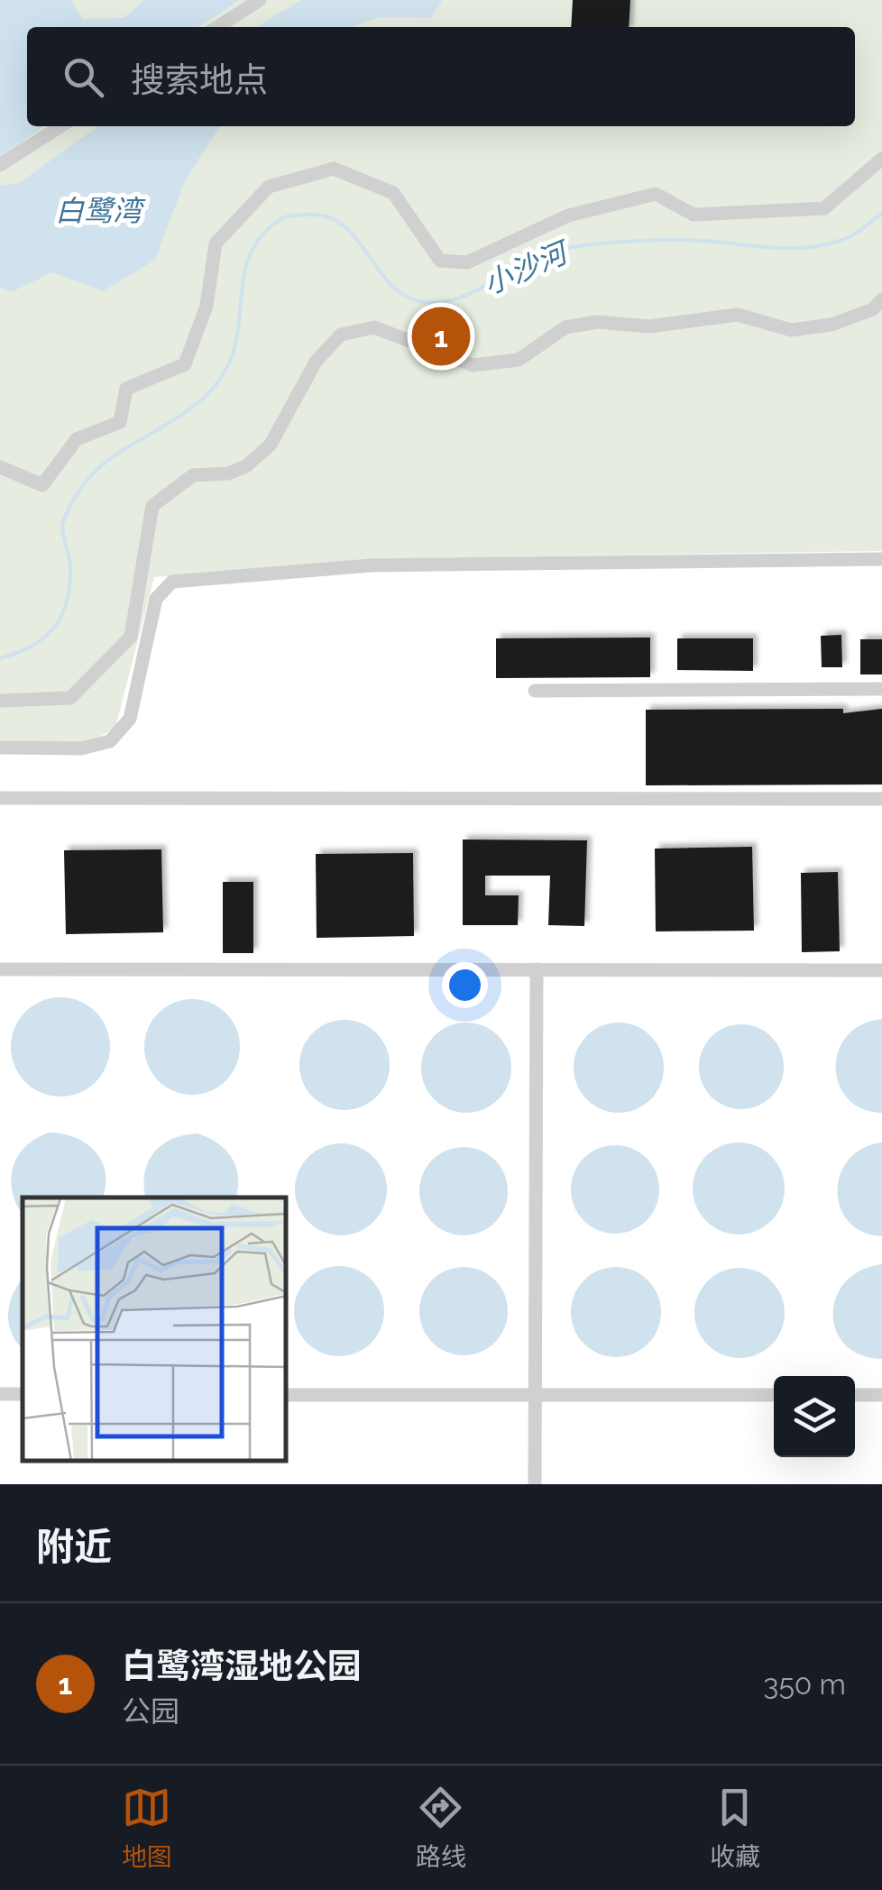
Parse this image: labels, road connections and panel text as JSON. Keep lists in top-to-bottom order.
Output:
{
  "water": ["白鹭湾", "小沙河"],
  "page": {
    "search": "搜索地点",
    "pins": "1",
    "heading": "附近",
    "list": [
      {
        "mark": "1",
        "name": "白鹭湾湿地公园",
        "note": "公园",
        "value": "350 m"
      }
    ],
    "nav": ["地图", "路线", "收藏"]
  }
}
